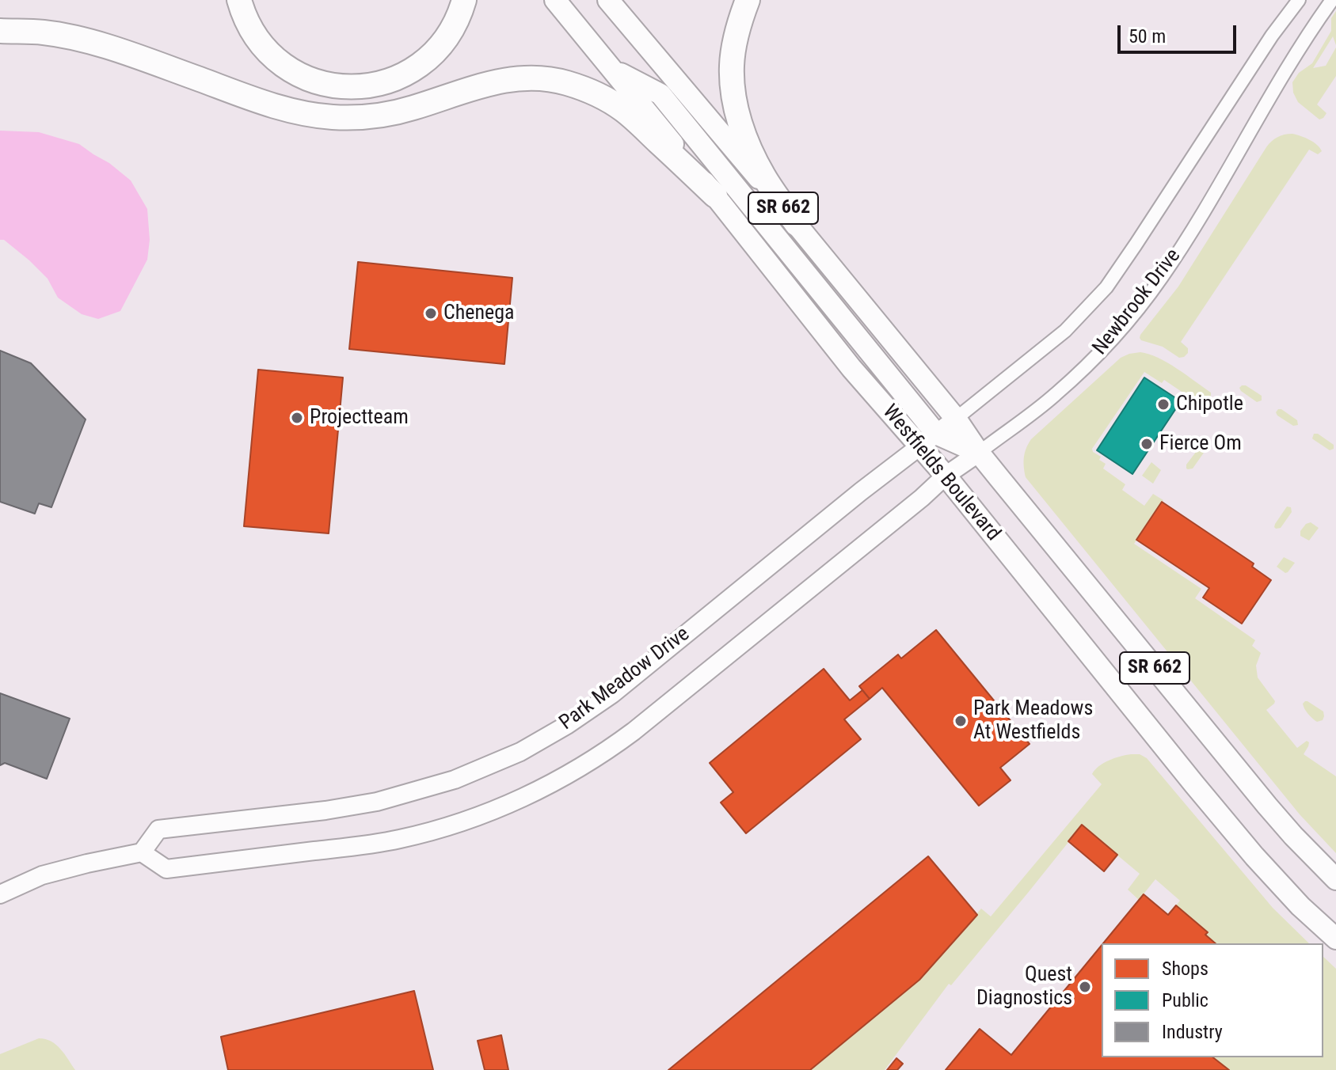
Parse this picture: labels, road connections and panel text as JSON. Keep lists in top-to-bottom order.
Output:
{
  "streets": {
    "main road": ["SR 662", "Westfields Boulevard"],
    "street": ["Newbrook Drive", "Park Meadow Drive"]
  },
  "crossings": [
    ["Newbrook Drive", "Westfields Boulevard"],
    ["Newbrook Drive", "Park Meadow Drive"],
    ["Westfields Boulevard", "Park Meadow Drive"]
  ],
  "places": [
    "Chenega",
    "Chipotle",
    "Projectteam",
    "Fierce Om",
    "Park Meadows At Westfields",
    "Quest Diagnostics"
  ],
  "legend": ["Shops", "Public", "Industry"],
  "scale_bar": "50 m"
}
